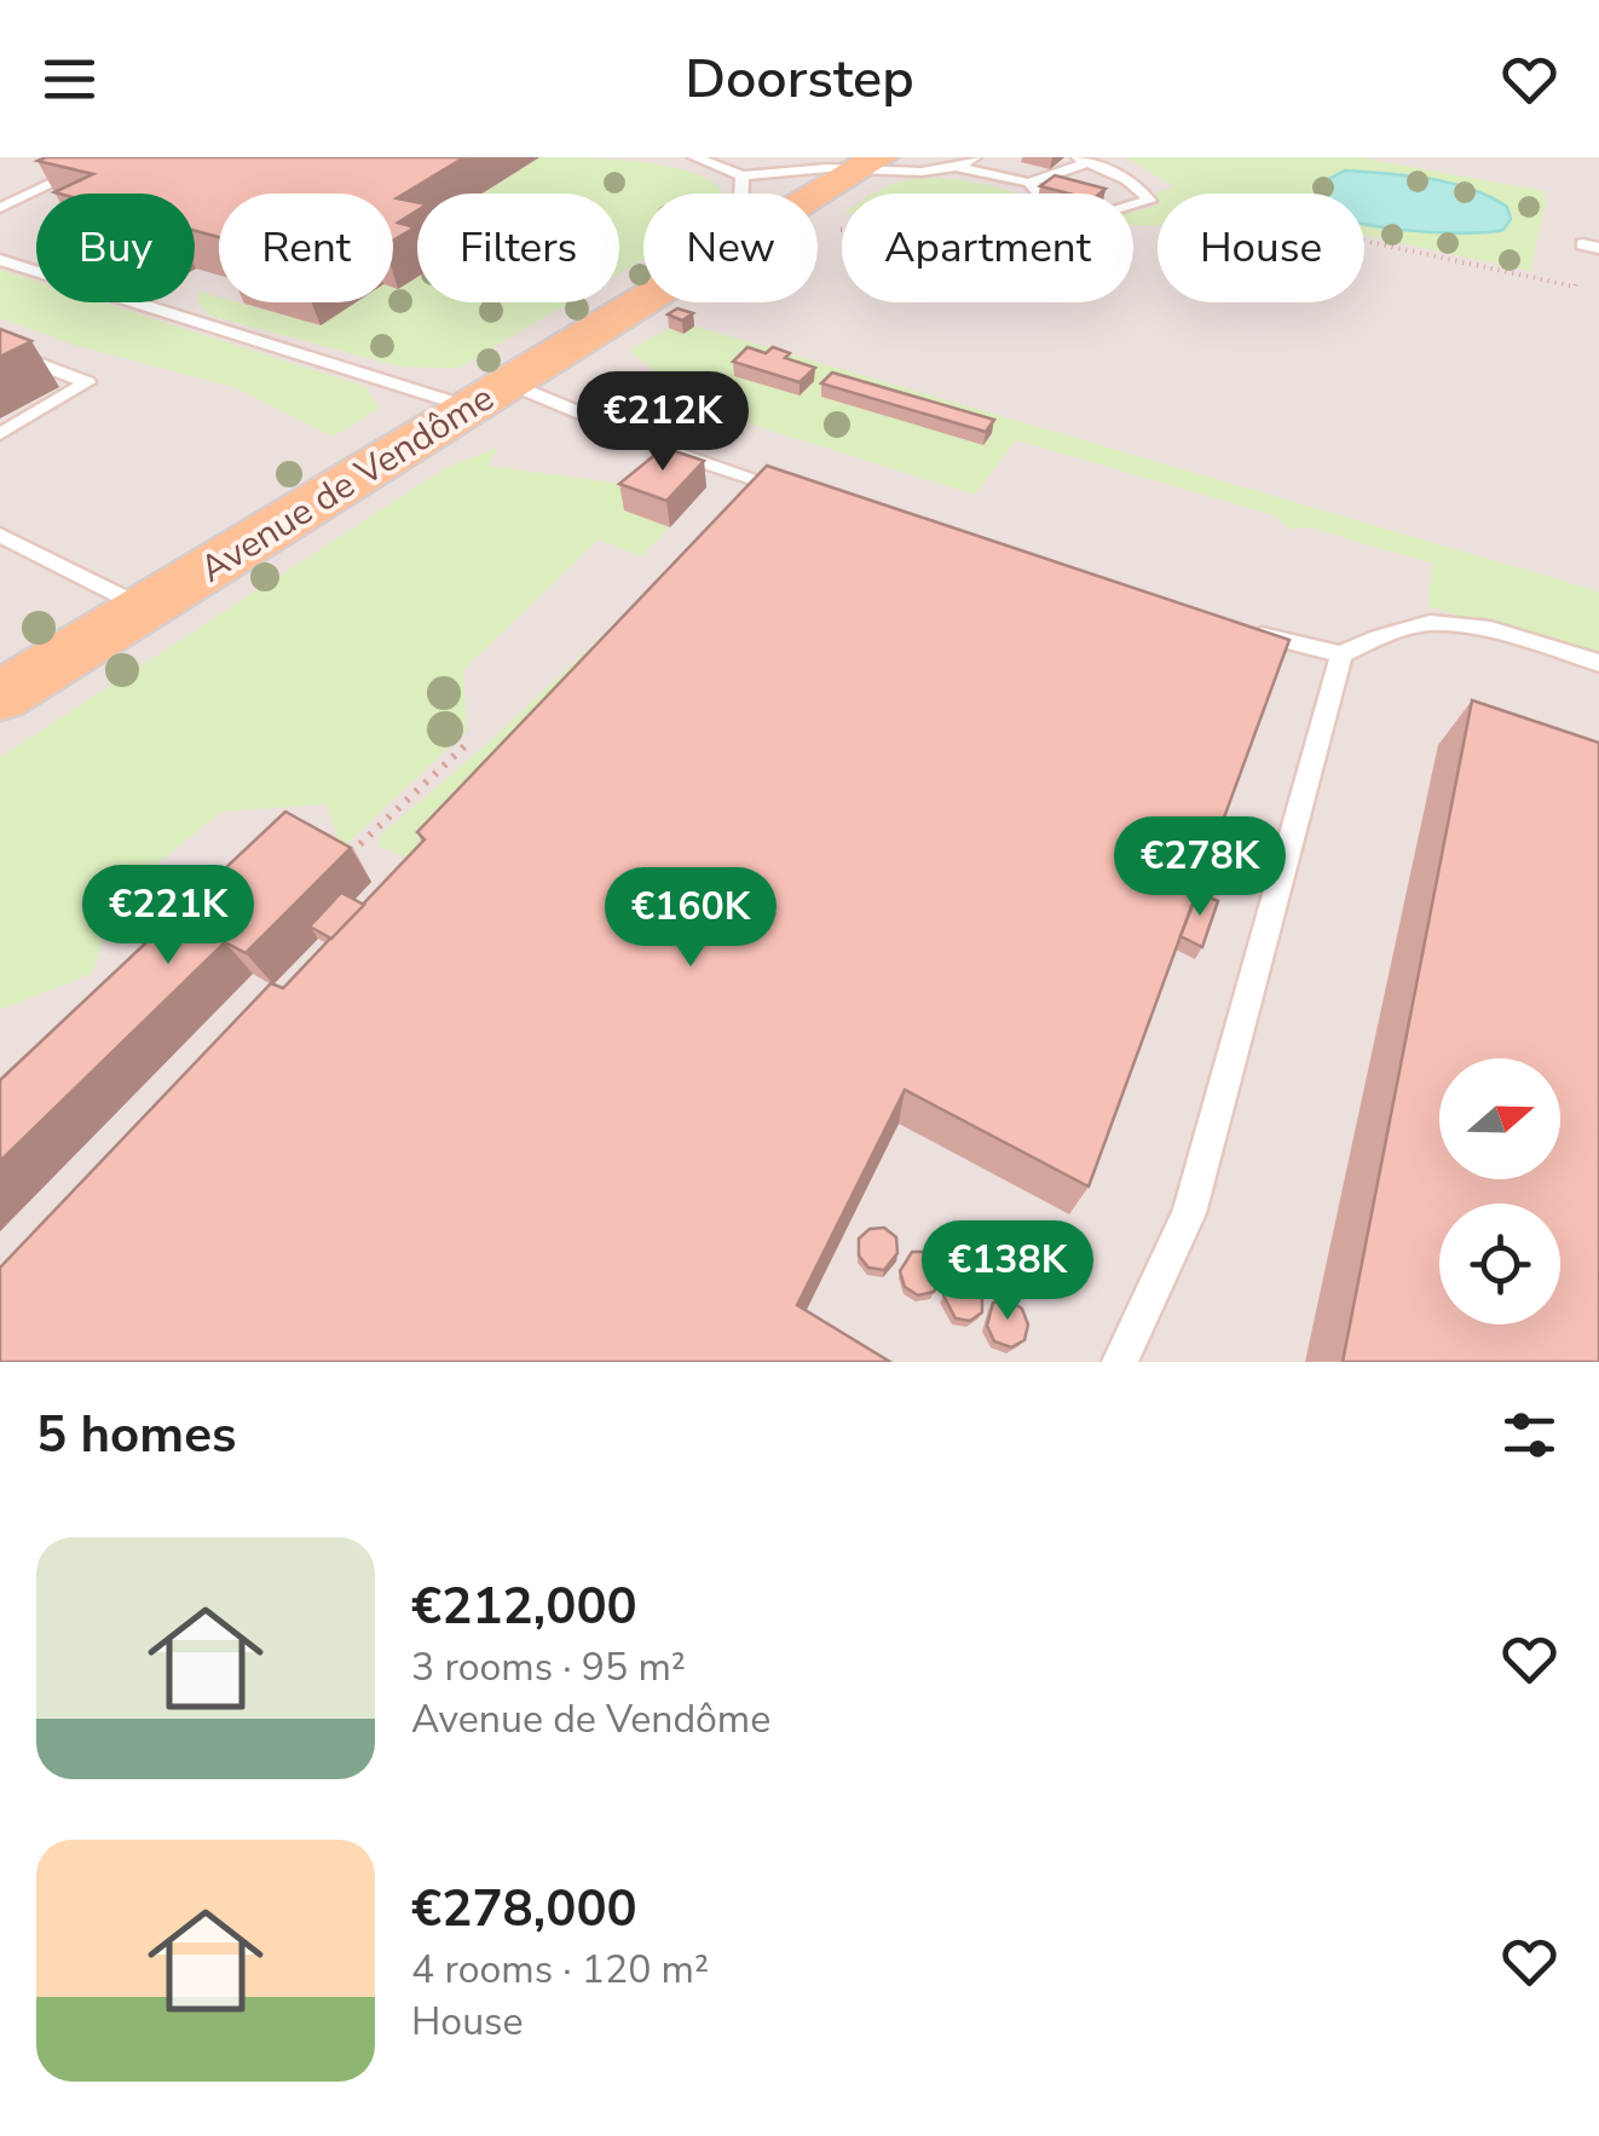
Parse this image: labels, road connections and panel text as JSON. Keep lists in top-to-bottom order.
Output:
{
  "streets": {
    "main road": ["Avenue de Vendôme"]
  },
  "north": "right",
  "page": {
    "header": "Doorstep",
    "chip": [
      "Buy",
      "Rent",
      "Filters",
      "New",
      "Apartment",
      "House"
    ],
    "price": [
      "€212K",
      "€278K",
      "€221K",
      "€160K",
      "€138K"
    ],
    "heading": "5 homes",
    "list": [
      {
        "name": "€212,000",
        "note": "3 rooms · 95 m² · Avenue de Vendôme"
      },
      {
        "name": "€278,000",
        "note": "4 rooms · 120 m² · House"
      }
    ]
  }
}
